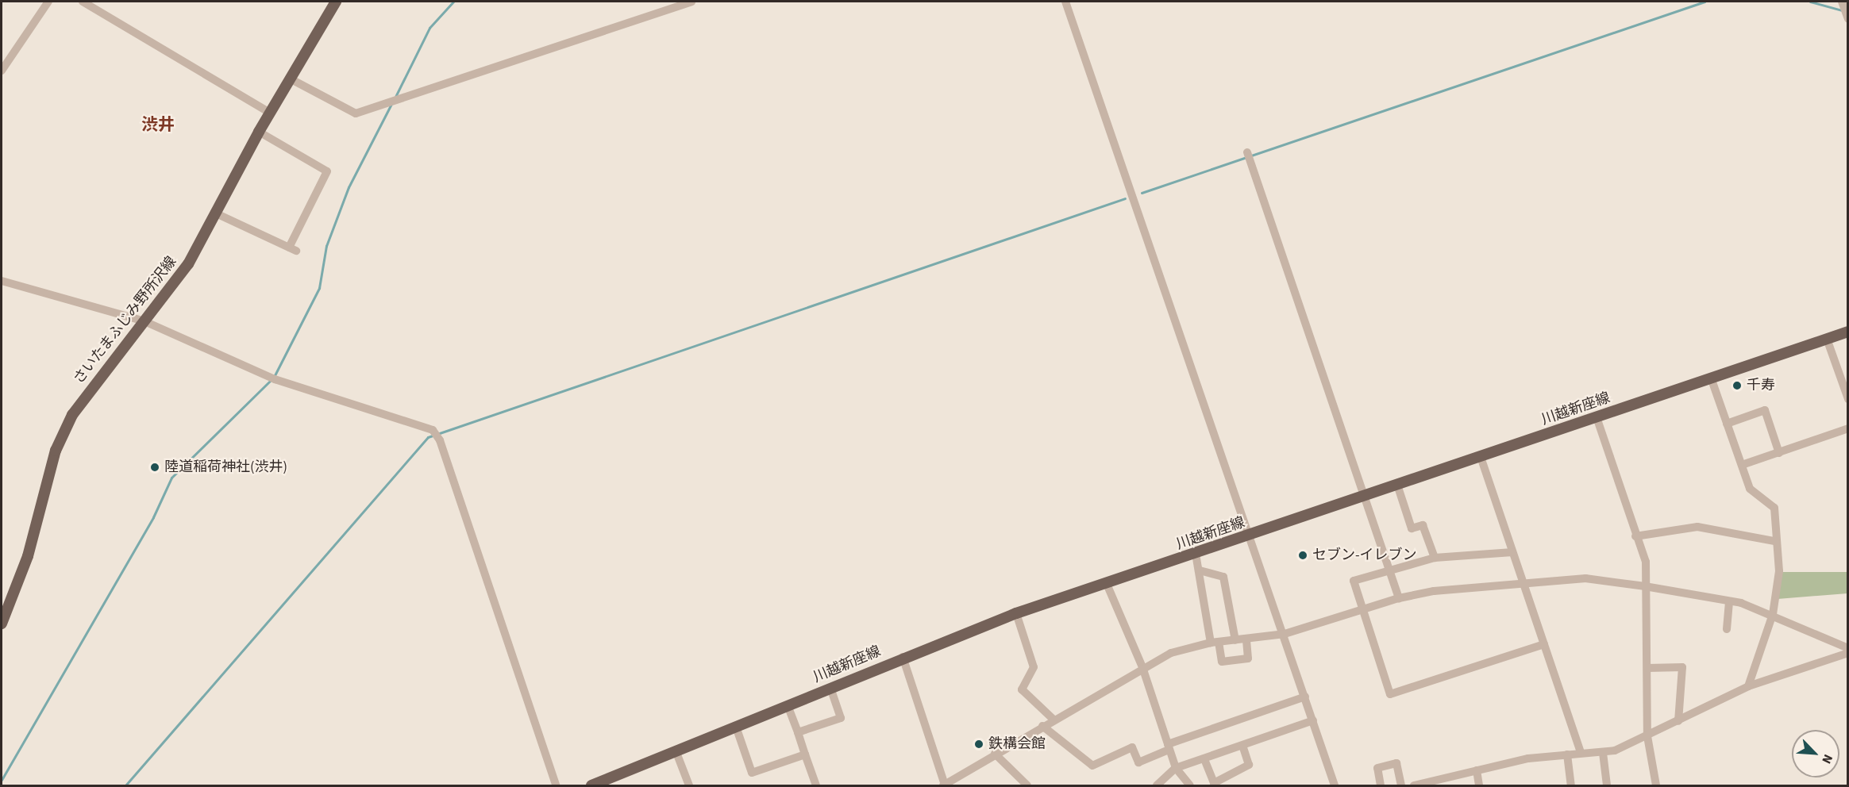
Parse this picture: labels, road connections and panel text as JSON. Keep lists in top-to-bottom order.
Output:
{
  "streets": {
    "main road": ["さいたまふじみ野所沢線", "川越新座線"]
  },
  "districts": ["渋井"],
  "places": [
    "千寿",
    "陸道稲荷神社(渋井)",
    "セブン-イレブン",
    "鉄構会館"
  ],
  "north": "bottom right"
}
